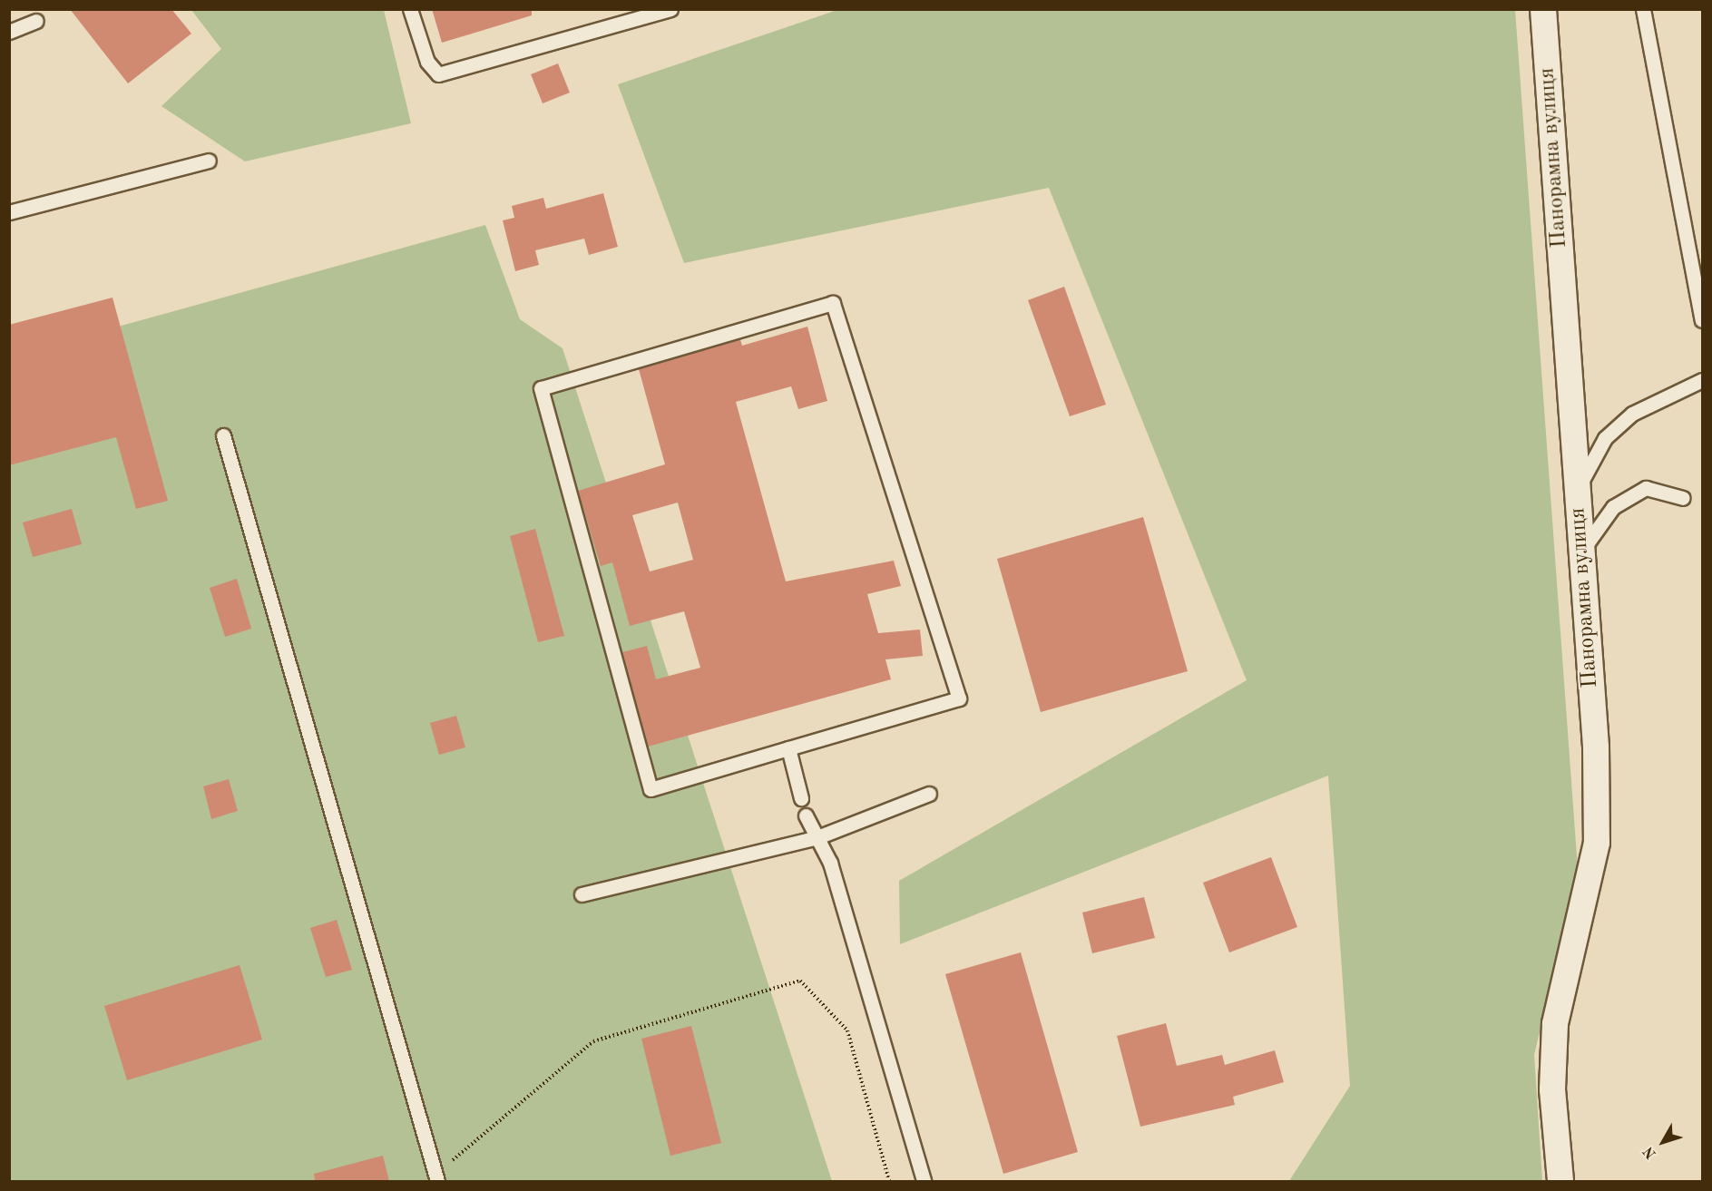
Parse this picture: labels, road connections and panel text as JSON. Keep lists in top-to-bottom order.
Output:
{
  "streets": {
    "street": ["Панорамна вулиця"]
  },
  "north": "bottom left"
}
